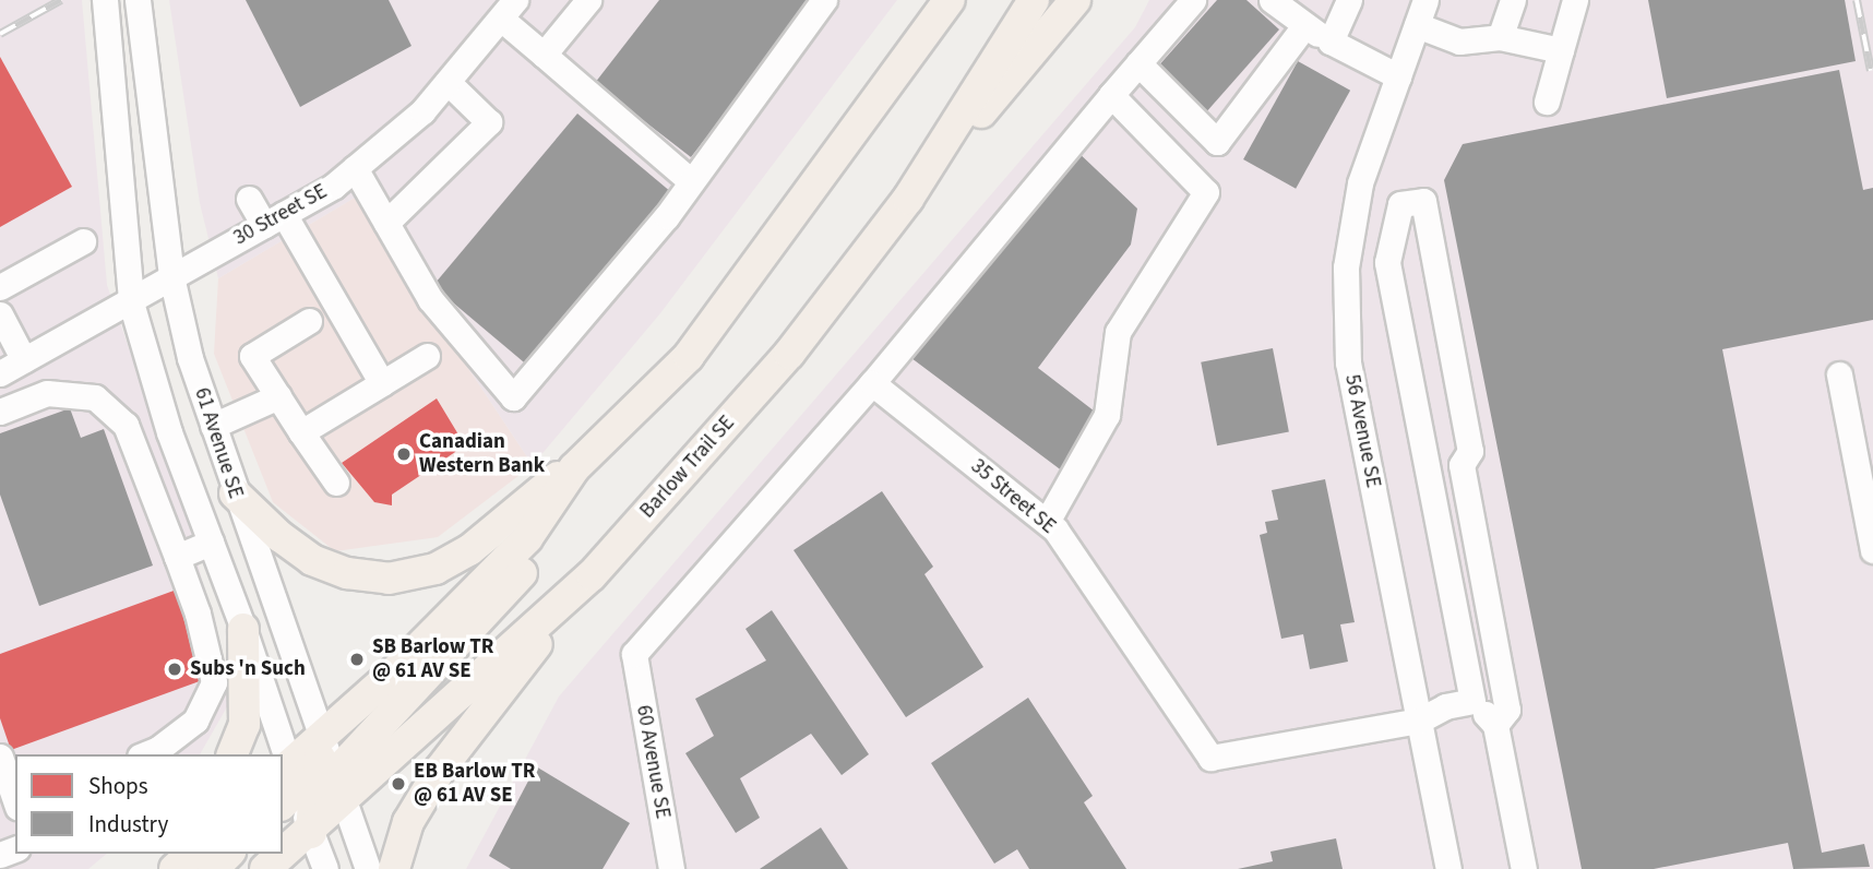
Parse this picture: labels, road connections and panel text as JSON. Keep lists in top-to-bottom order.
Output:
{
  "streets": {
    "main road": ["Barlow Trail SE"],
    "street": [
      "30 Street SE",
      "56 Avenue SE",
      "61 Avenue SE",
      "35 Street SE",
      "60 Avenue SE"
    ]
  },
  "crossings": [
    ["30 Street SE", "61 Avenue SE"],
    ["56 Avenue SE", "35 Street SE"],
    ["61 Avenue SE", "Barlow Trail SE"],
    ["35 Street SE", "60 Avenue SE"]
  ],
  "places": [
    "Canadian Western Bank",
    "SB Barlow TR @ 61 AV SE",
    "Subs 'n Such",
    "EB Barlow TR @ 61 AV SE"
  ],
  "legend": ["Shops", "Industry"]
}
